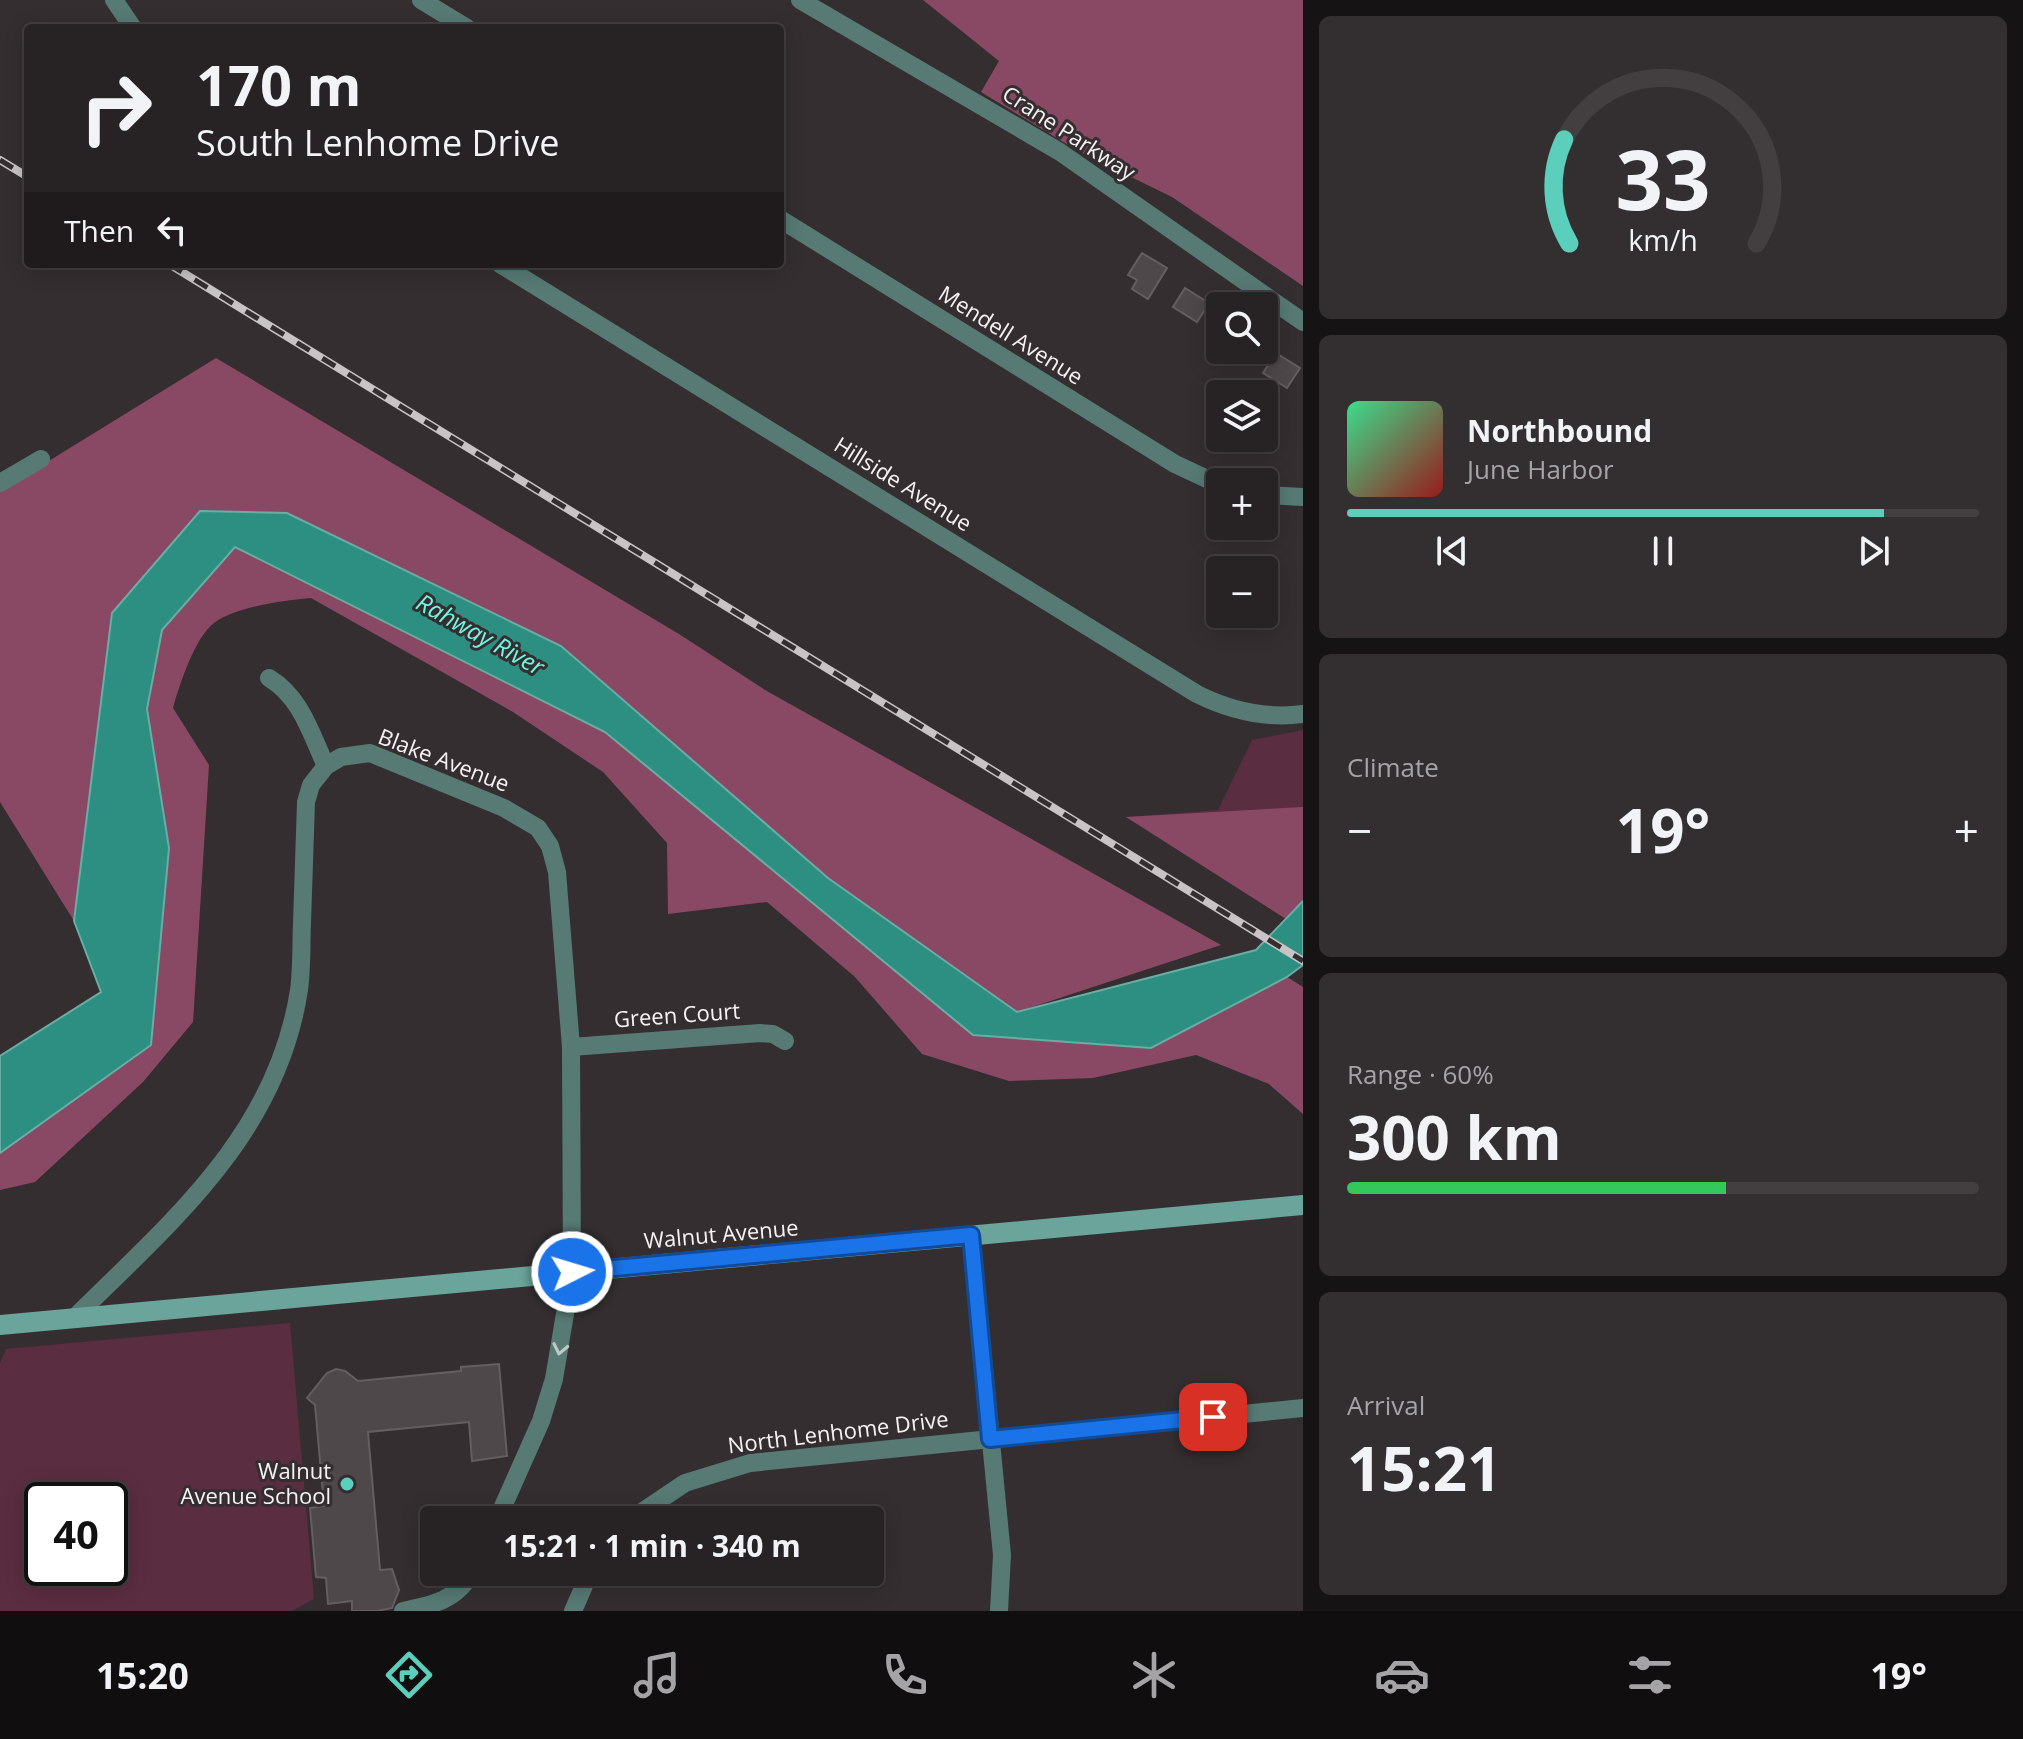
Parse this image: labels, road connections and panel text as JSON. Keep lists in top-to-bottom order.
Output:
{
  "streets": {
    "street": [
      "Crane Parkway",
      "Mendell Avenue",
      "Hillside Avenue",
      "Blake Avenue",
      "Green Court",
      "Walnut Avenue",
      "North Lenhome Drive"
    ]
  },
  "crossings": [
    ["Blake Avenue", "Green Court"],
    ["Blake Avenue", "Walnut Avenue"]
  ],
  "water": ["Rahway River"],
  "places": ["Walnut Avenue School"],
  "page": {
    "turn": ["170 m", "South Lenhome Drive"],
    "then": "Then",
    "map_buttons": ["+", "−"],
    "song": ["Northbound", "June Harbor"],
    "tile": [
      "Climate",
      ["Range · 60%", "300 km"],
      ["Arrival", "15:21"]
    ],
    "heat": ["−", "19°", "+"],
    "limit": "40",
    "trip": "15:21 · 1 min · 340 m",
    "tabs": ["15:20", "19°"],
    "gauge": ["33", "km/h"]
  }
}
